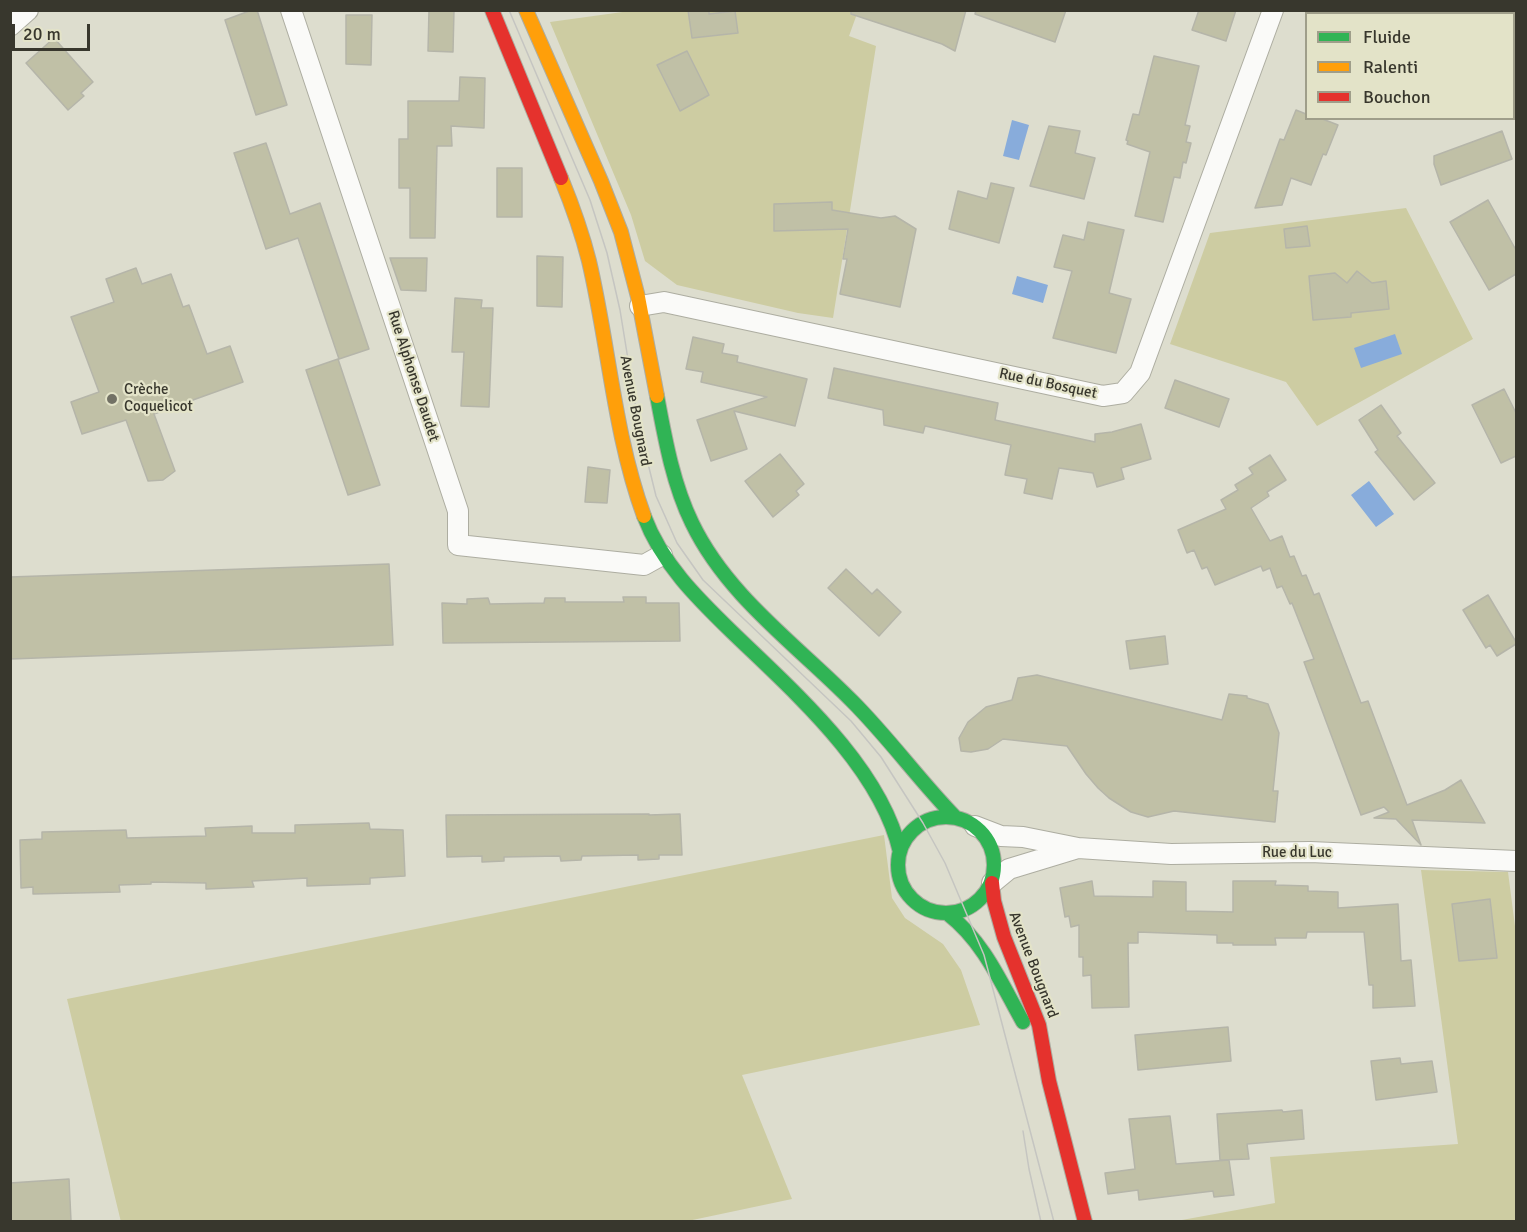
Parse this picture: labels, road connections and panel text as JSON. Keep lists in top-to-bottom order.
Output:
{
  "streets": {
    "main road": ["Avenue Bougnard"],
    "street": ["Rue Alphonse Daudet", "Rue du Bosquet", "Rue du Luc"]
  },
  "crossings": [
    ["Rue Alphonse Daudet", "Avenue Bougnard"],
    ["Rue du Bosquet", "Avenue Bougnard"],
    ["Avenue Bougnard", "Rue du Luc"]
  ],
  "places": ["Crèche Coquelicot"],
  "legend": ["Fluide", "Ralenti", "Bouchon"],
  "scale_bar": "20 m"
}
